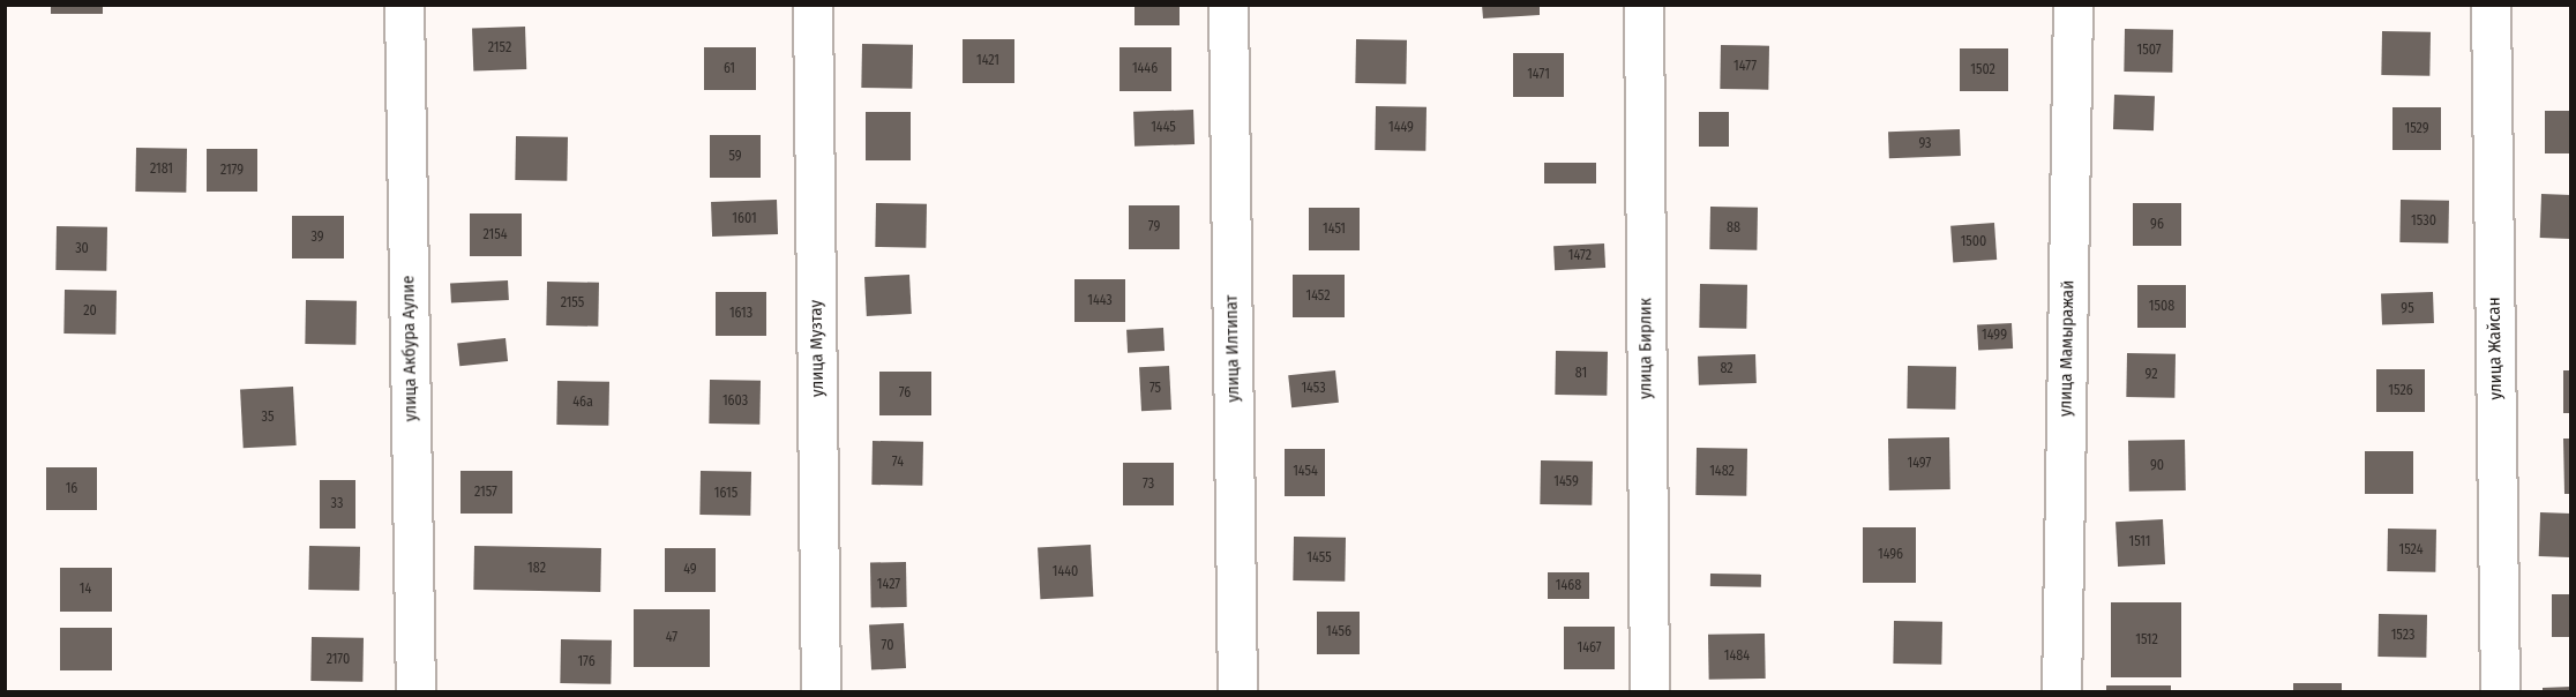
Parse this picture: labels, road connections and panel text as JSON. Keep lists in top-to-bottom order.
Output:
{
  "streets": {
    "street": [
      "улица Акбура Аулие",
      "улица Музтау",
      "улица Илтипат",
      "улица Бирлик",
      "улица Мамыражай",
      "улица Жайсан"
    ]
  },
  "house_numbers": [
    "2152",
    "1507",
    "1421",
    "1477",
    "61",
    "1446",
    "1502",
    "1471",
    "1445",
    "1449",
    "1529",
    "93",
    "59",
    "2181",
    "2179",
    "1601",
    "1530",
    "96",
    "79",
    "88",
    "1451",
    "2154",
    "39",
    "1500",
    "30",
    "1472",
    "1452",
    "1443",
    "2155",
    "1508",
    "95",
    "20",
    "1613",
    "1499",
    "82",
    "81",
    "92",
    "75",
    "1453",
    "1526",
    "76",
    "1603",
    "46а",
    "35",
    "74",
    "1497",
    "90",
    "1454",
    "1482",
    "1459",
    "73",
    "16",
    "2157",
    "1615",
    "33",
    "1511",
    "1524",
    "1496",
    "1455",
    "182",
    "49",
    "1440",
    "1427",
    "1468",
    "14",
    "1456",
    "1523",
    "47",
    "1512",
    "70",
    "1467",
    "1484",
    "2170",
    "176"
  ]
}
